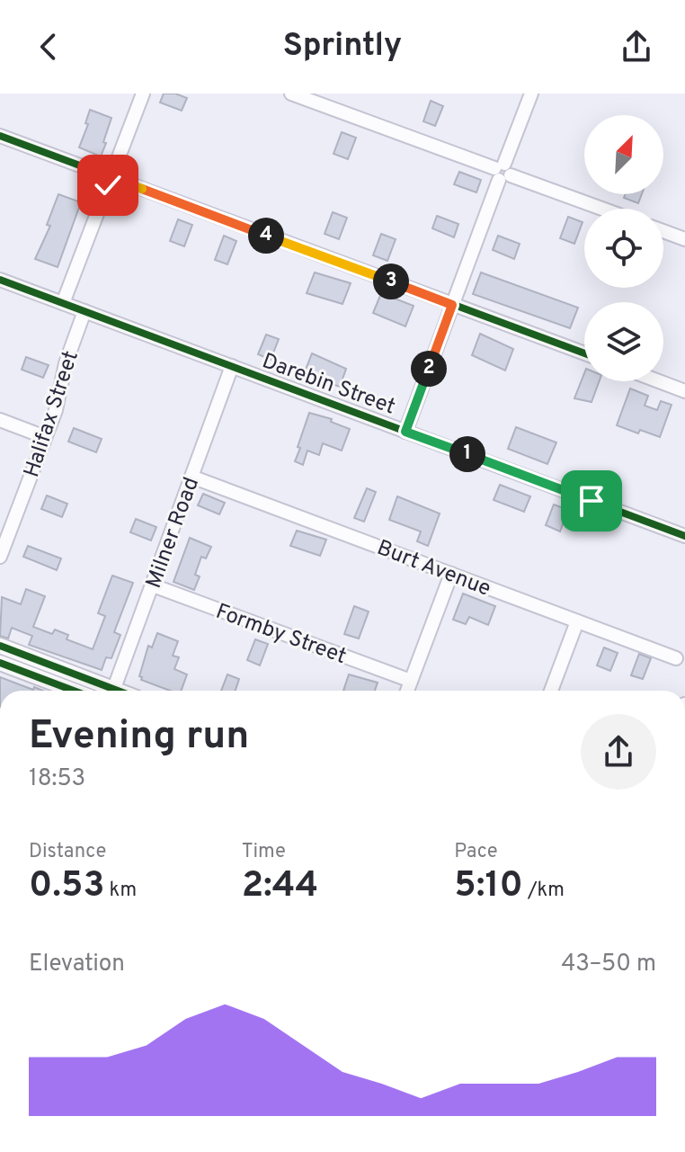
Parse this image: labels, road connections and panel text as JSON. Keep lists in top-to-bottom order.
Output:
{
  "streets": {
    "street": [
      "Darebin Street",
      "Halifax Street",
      "Milner Road",
      "Burt Avenue",
      "Formby Street"
    ]
  },
  "crossings": [
    ["Darebin Street", "Halifax Street"],
    ["Darebin Street", "Milner Road"],
    ["Milner Road", "Burt Avenue"],
    ["Milner Road", "Formby Street"]
  ],
  "north": "top right",
  "page": {
    "header": "Sprintly",
    "pins": [
      "4",
      "3",
      "2",
      "1"
    ],
    "heading": ["Evening run", "18:53"],
    "stats": [
      ["Distance", "0.53 km"],
      ["Time", "2:44"],
      ["Pace", "5:10 /km"]
    ],
    "chart": ["Elevation", "43–50 m"]
  }
}
